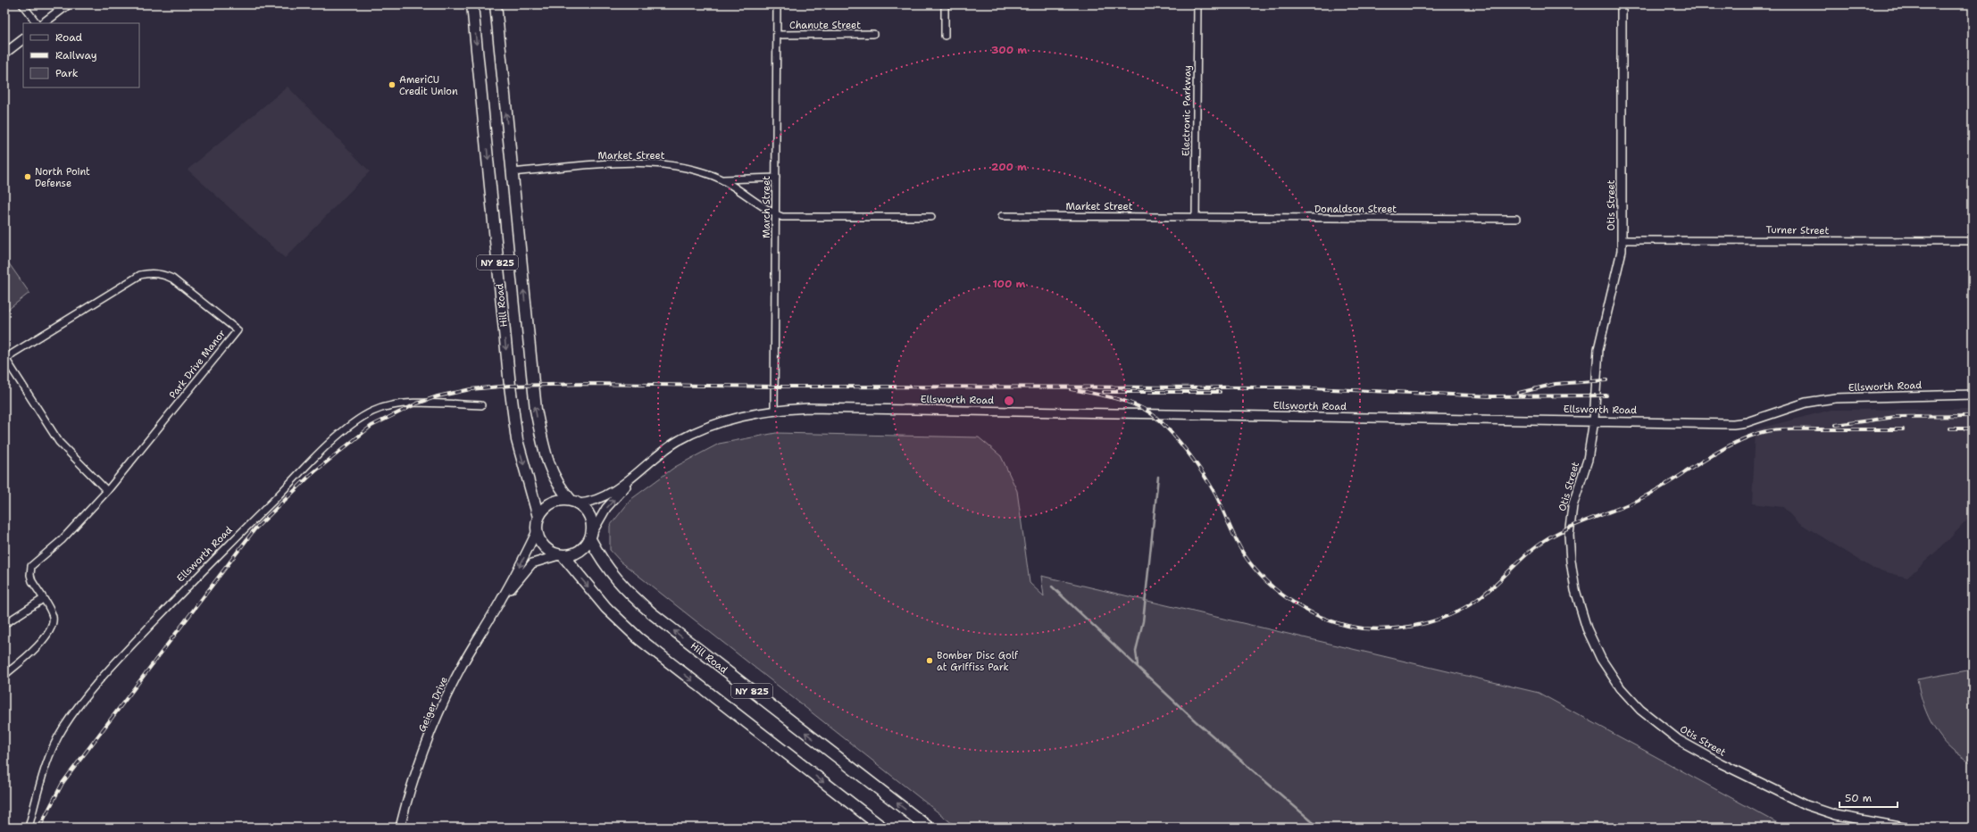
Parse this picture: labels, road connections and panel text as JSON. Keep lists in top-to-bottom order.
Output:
{
  "streets": {
    "main road": ["NY 825", "Hill Road"],
    "street": [
      "Chanute Street",
      "Electronic Parkway",
      "Market Street",
      "Otis Street",
      "March Street",
      "Donaldson Street",
      "Turner Street",
      "Park Drive Manor",
      "Ellsworth Road",
      "Geiger Drive"
    ]
  },
  "crossings": [
    ["Chanute Street", "March Street"],
    ["Electronic Parkway", "Market Street"],
    ["Electronic Parkway", "Donaldson Street"],
    ["Market Street", "March Street"],
    ["Market Street", "Donaldson Street"],
    ["Market Street", "NY 825"],
    ["Otis Street", "Turner Street"],
    ["Otis Street", "Ellsworth Road"],
    ["March Street", "Ellsworth Road"],
    ["NY 825", "Hill Road"],
    ["NY 825", "Ellsworth Road"],
    ["NY 825", "Geiger Drive"],
    ["Hill Road", "Ellsworth Road"],
    ["Hill Road", "Geiger Drive"],
    ["Ellsworth Road", "Geiger Drive"]
  ],
  "places": ["AmeriCU Credit Union", "North Point Defense", "Bomber Disc Golf at Griffiss Park"],
  "legend": ["Road", "Railway", "Park"],
  "scale_bar": "50 m",
  "rings": ["300 m", "200 m", "100 m"]
}
